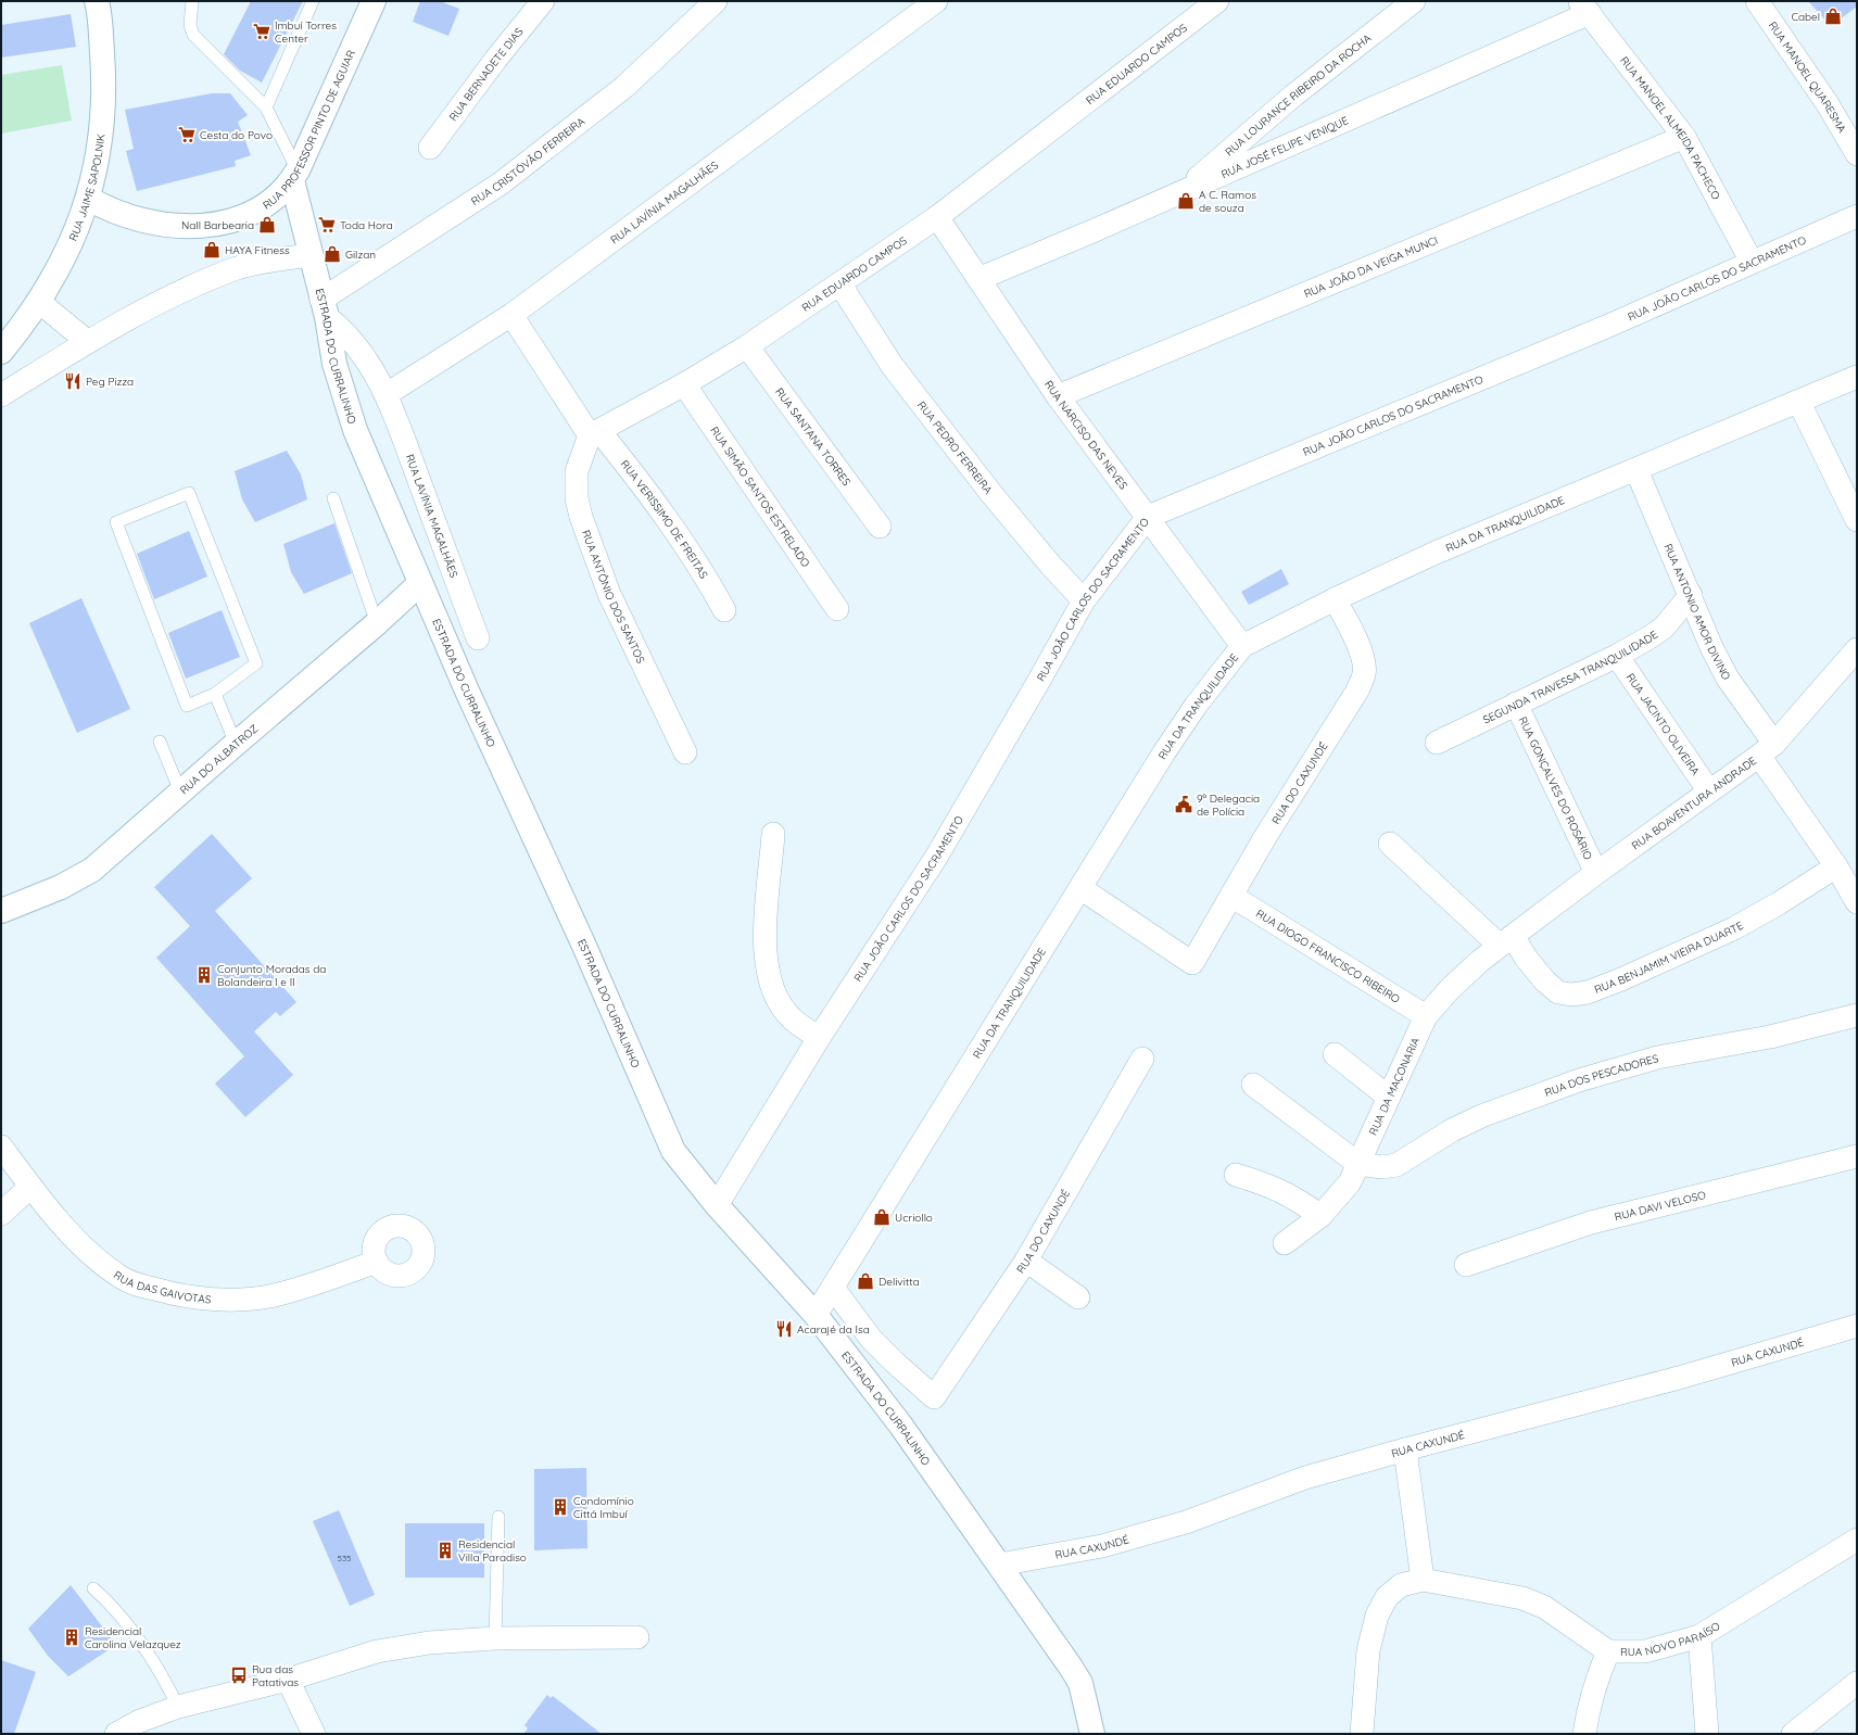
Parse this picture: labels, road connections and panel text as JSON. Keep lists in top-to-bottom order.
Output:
{
  "streets": {
    "street": [
      "RUA EDUARDO CAMPOS",
      "RUA BERNADETE DIAS",
      "RUA MANOEL QUARESMA",
      "RUA LOURANÇE RIBEIRO DA ROCHA",
      "RUA PROFESSOR PINTO DE AGUIAR",
      "RUA MANOEL ALMEIDA PACHECO",
      "RUA JOSÉ FELIPE VENIQUE",
      "RUA CRISTÓVÃO FERREIRA",
      "RUA JAIME SAPOLNIK",
      "RUA LAVÍNIA MAGALHÃES",
      "RUA JOÃO DA VEIGA MUNCI",
      "RUA JOÃO CARLOS DO SACRAMENTO",
      "ESTRADA DO CURRALINHO",
      "RUA NARCISO DAS NEVES",
      "RUA SANTANA TORRES",
      "RUA PEDRO FERREIRA",
      "RUA SIMÃO SANTOS ESTRELADO",
      "RUA VERISSIMO DE FREITAS",
      "RUA DA TRANQUILIDADE",
      "RUA ANTÔNIO DOS SANTOS",
      "RUA ANTONIO AMOR DIVINO",
      "SEGUNDA TRAVESSA TRANQUILIDADE",
      "RUA JACINTO OLIVEIRA",
      "RUA DO ALBATROZ",
      "RUA DO CAXUNDÉ",
      "RUA GONÇALVES DO ROSÁRIO",
      "RUA BOAVENTURA ANDRADE",
      "RUA DIOGO FRANCISCO RIBEIRO",
      "RUA BENJAMIM VIEIRA DUARTE",
      "RUA DOS PESCADORES",
      "RUA DA MAÇONARIA",
      "RUA DAVI VELOSO",
      "RUA DAS GAIVOTAS",
      "RUA CAXUNDÉ",
      "RUA NOVO PARAÍSO"
    ]
  },
  "crossings": [
    ["RUA EDUARDO CAMPOS", "RUA NARCISO DAS NEVES"],
    ["RUA EDUARDO CAMPOS", "RUA SANTANA TORRES"],
    ["RUA EDUARDO CAMPOS", "RUA PEDRO FERREIRA"],
    ["RUA EDUARDO CAMPOS", "RUA SIMÃO SANTOS ESTRELADO"],
    ["RUA EDUARDO CAMPOS", "RUA VERISSIMO DE FREITAS"],
    ["RUA EDUARDO CAMPOS", "RUA ANTÔNIO DOS SANTOS"],
    ["RUA LOURANÇE RIBEIRO DA ROCHA", "RUA JOSÉ FELIPE VENIQUE"],
    ["RUA PROFESSOR PINTO DE AGUIAR", "RUA JAIME SAPOLNIK"],
    ["RUA PROFESSOR PINTO DE AGUIAR", "ESTRADA DO CURRALINHO"],
    ["RUA MANOEL ALMEIDA PACHECO", "RUA JOSÉ FELIPE VENIQUE"],
    ["RUA MANOEL ALMEIDA PACHECO", "RUA JOÃO DA VEIGA MUNCI"],
    ["RUA MANOEL ALMEIDA PACHECO", "RUA JOÃO CARLOS DO SACRAMENTO"],
    ["RUA JOSÉ FELIPE VENIQUE", "RUA NARCISO DAS NEVES"],
    ["RUA CRISTÓVÃO FERREIRA", "RUA LAVÍNIA MAGALHÃES"],
    ["RUA CRISTÓVÃO FERREIRA", "ESTRADA DO CURRALINHO"],
    ["RUA LAVÍNIA MAGALHÃES", "ESTRADA DO CURRALINHO"],
    ["RUA JOÃO DA VEIGA MUNCI", "RUA NARCISO DAS NEVES"],
    ["RUA JOÃO CARLOS DO SACRAMENTO", "ESTRADA DO CURRALINHO"],
    ["RUA JOÃO CARLOS DO SACRAMENTO", "RUA NARCISO DAS NEVES"],
    ["RUA JOÃO CARLOS DO SACRAMENTO", "RUA PEDRO FERREIRA"],
    ["ESTRADA DO CURRALINHO", "RUA DA TRANQUILIDADE"],
    ["ESTRADA DO CURRALINHO", "RUA DO ALBATROZ"],
    ["ESTRADA DO CURRALINHO", "RUA CAXUNDÉ"],
    ["RUA NARCISO DAS NEVES", "RUA DA TRANQUILIDADE"],
    ["RUA VERISSIMO DE FREITAS", "RUA ANTÔNIO DOS SANTOS"],
    ["RUA DA TRANQUILIDADE", "RUA ANTONIO AMOR DIVINO"],
    ["RUA DA TRANQUILIDADE", "RUA DO CAXUNDÉ"],
    ["RUA ANTONIO AMOR DIVINO", "SEGUNDA TRAVESSA TRANQUILIDADE"],
    ["RUA ANTONIO AMOR DIVINO", "RUA BOAVENTURA ANDRADE"],
    ["RUA ANTONIO AMOR DIVINO", "RUA BENJAMIM VIEIRA DUARTE"],
    ["SEGUNDA TRAVESSA TRANQUILIDADE", "RUA JACINTO OLIVEIRA"],
    ["SEGUNDA TRAVESSA TRANQUILIDADE", "RUA GONÇALVES DO ROSÁRIO"],
    ["RUA JACINTO OLIVEIRA", "RUA BOAVENTURA ANDRADE"],
    ["RUA DO CAXUNDÉ", "RUA DIOGO FRANCISCO RIBEIRO"],
    ["RUA GONÇALVES DO ROSÁRIO", "RUA BOAVENTURA ANDRADE"],
    ["RUA BOAVENTURA ANDRADE", "RUA BENJAMIM VIEIRA DUARTE"],
    ["RUA BOAVENTURA ANDRADE", "RUA DA MAÇONARIA"],
    ["RUA DIOGO FRANCISCO RIBEIRO", "RUA DA MAÇONARIA"],
    ["RUA BENJAMIM VIEIRA DUARTE", "RUA DA MAÇONARIA"],
    ["RUA DOS PESCADORES", "RUA DA MAÇONARIA"]
  ],
  "places": {
    "shop": [
      "Cabel",
      "A C. Ramos de souza",
      "Nall Barbearia",
      "HAYA Fitness",
      "Gilzan",
      "Ucriollo",
      "Delivitta"
    ],
    "supermarket": ["Imbuí Torres Center", "Cesta do Povo", "Toda Hora"],
    "restaurant": ["Peg Pizza", "Acarajé da Isa"],
    "public building": ["9ª Delegacia de Polícia"],
    "building": [
      "Conjunto Moradas da Bolandeira I e II",
      "Condomínio Cittá Imbuí",
      "Residencial Villa Paradiso",
      "Residencial Carolina Velazquez"
    ],
    "bus stop": ["Rua das Patativas"]
  },
  "house_numbers": ["535"]
}
